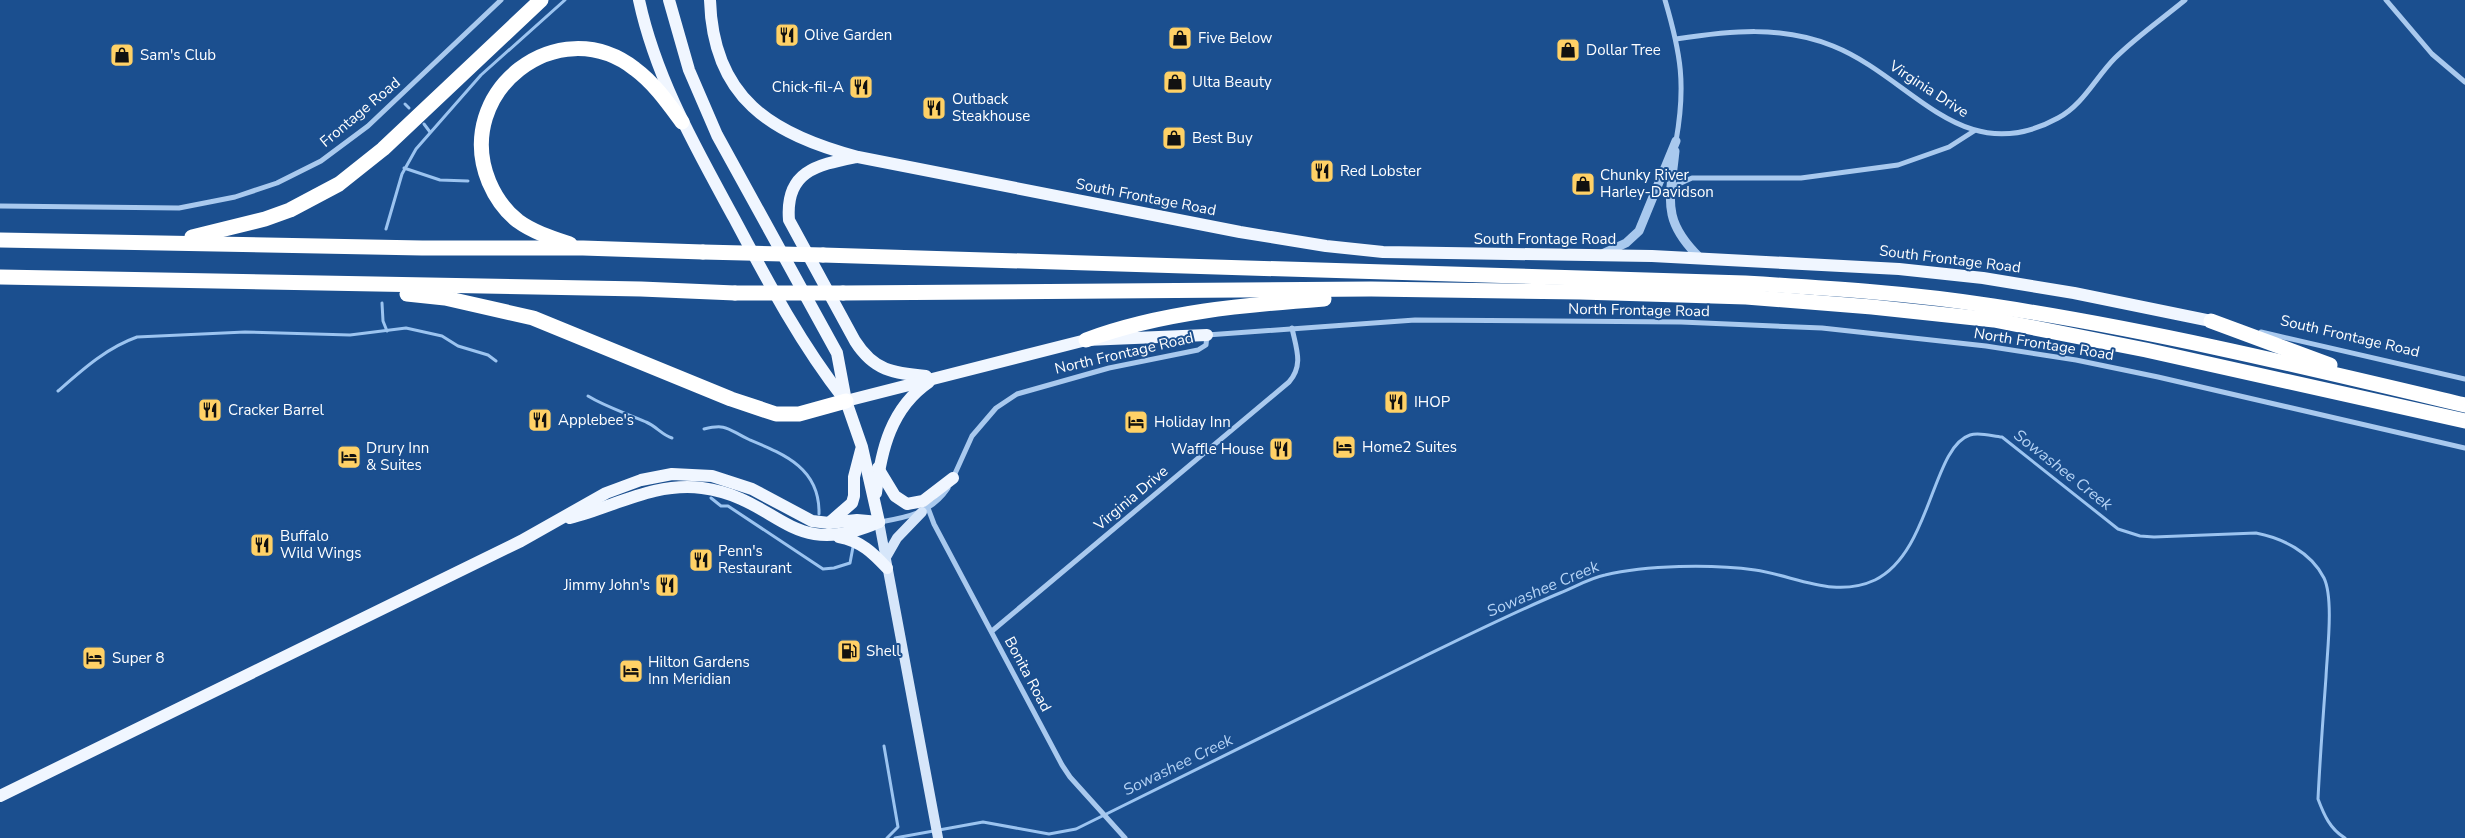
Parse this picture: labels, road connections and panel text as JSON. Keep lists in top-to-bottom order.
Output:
{
  "streets": {
    "main road": ["South Frontage Road"],
    "street": [
      "Virginia Drive",
      "Frontage Road",
      "North Frontage Road",
      "Bonita Road"
    ]
  },
  "crossings": [
    ["Virginia Drive", "North Frontage Road"],
    ["Virginia Drive", "Bonita Road"],
    ["North Frontage Road", "Bonita Road"]
  ],
  "water": ["Sowashee Creek"],
  "places": {
    "restaurant": [
      "Olive Garden",
      "Chick-fil-A",
      "Outback Steakhouse",
      "Red Lobster",
      "IHOP",
      "Cracker Barrel",
      "Applebee's",
      "Waffle House",
      "Buffalo Wild Wings",
      "Penn's Restaurant",
      "Jimmy John's"
    ],
    "shop": [
      "Five Below",
      "Dollar Tree",
      "Sam's Club",
      "Ulta Beauty",
      "Best Buy",
      "Chunky River Harley-Davidson"
    ],
    "hotel": [
      "Holiday Inn",
      "Home2 Suites",
      "Drury Inn & Suites",
      "Super 8",
      "Hilton Gardens Inn Meridian"
    ],
    "fuel station": ["Shell"]
  }
}
